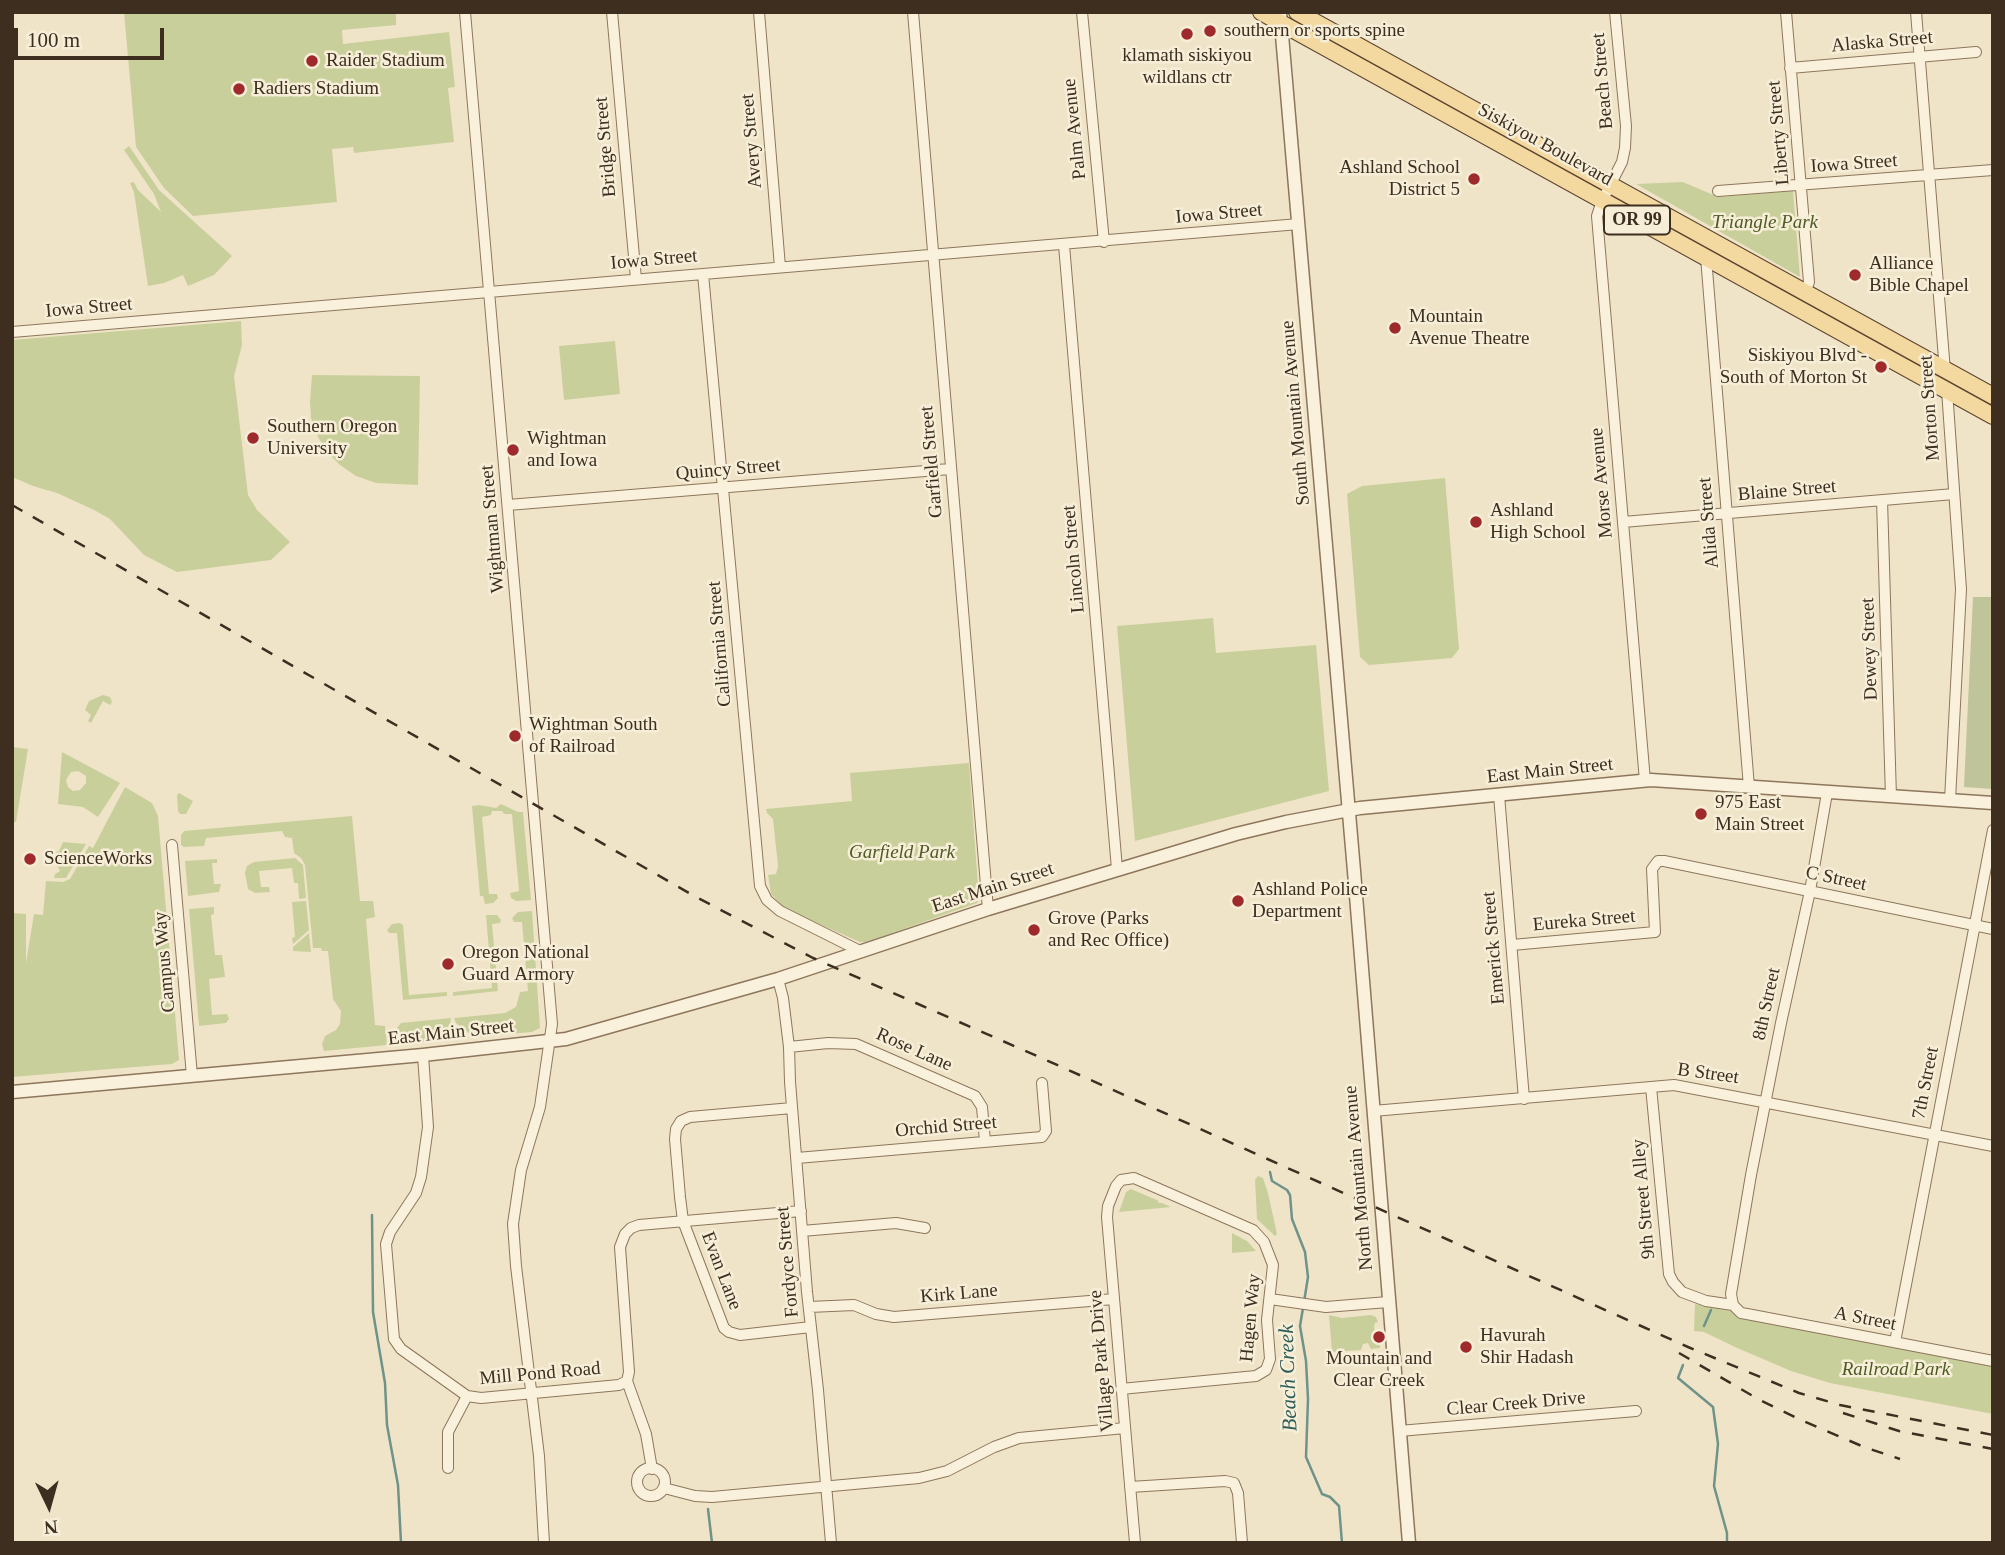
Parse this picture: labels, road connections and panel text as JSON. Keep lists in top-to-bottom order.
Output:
{
  "streets": {
    "main road": ["Siskiyou Boulevard", "OR 99"],
    "street": [
      "Alaska Street",
      "Beach Street",
      "Palm Avenue",
      "Liberty Street",
      "Avery Street",
      "Bridge Street",
      "Iowa Street",
      "Morton Street",
      "South Mountain Avenue",
      "Garfield Street",
      "Quincy Street",
      "Morse Avenue",
      "Blaine Street",
      "Alida Street",
      "Wightman Street",
      "Lincoln Street",
      "California Street",
      "Dewey Street",
      "East Main Street",
      "C Street",
      "Eureka Street",
      "Emerick Street",
      "Campus Way",
      "8th Street",
      "Rose Lane",
      "B Street",
      "7th Street",
      "Orchid Street",
      "North Mountain Avenue",
      "9th Street Alley",
      "Fordyce Street",
      "Evan Lane",
      "Kirk Lane",
      "Hagen Way",
      "A Street",
      "Village Park Drive",
      "Mill Pond Road",
      "Clear Creek Drive"
    ]
  },
  "crossings": [
    ["Alaska Street", "Liberty Street"],
    ["Alaska Street", "Morton Street"],
    ["Beach Street", "Siskiyou Boulevard"],
    ["Beach Street", "Morse Avenue"],
    ["Palm Avenue", "Iowa Street"],
    ["Liberty Street", "Siskiyou Boulevard"],
    ["Liberty Street", "Iowa Street"],
    ["Avery Street", "Iowa Street"],
    ["Siskiyou Boulevard", "Morton Street"],
    ["Siskiyou Boulevard", "South Mountain Avenue"],
    ["Siskiyou Boulevard", "Morse Avenue"],
    ["Siskiyou Boulevard", "Alida Street"],
    ["Bridge Street", "Iowa Street"],
    ["Iowa Street", "Morton Street"],
    ["Iowa Street", "South Mountain Avenue"],
    ["Iowa Street", "Garfield Street"],
    ["Iowa Street", "Wightman Street"],
    ["Iowa Street", "Lincoln Street"],
    ["Iowa Street", "California Street"],
    ["Morton Street", "Blaine Street"],
    ["Morton Street", "East Main Street"],
    ["South Mountain Avenue", "East Main Street"],
    ["South Mountain Avenue", "North Mountain Avenue"],
    ["Garfield Street", "Quincy Street"],
    ["Garfield Street", "East Main Street"],
    ["Quincy Street", "Wightman Street"],
    ["Quincy Street", "California Street"],
    ["Morse Avenue", "Blaine Street"],
    ["Morse Avenue", "East Main Street"],
    ["Blaine Street", "Alida Street"],
    ["Blaine Street", "Dewey Street"],
    ["Alida Street", "East Main Street"],
    ["Wightman Street", "East Main Street"],
    ["Wightman Street", "Mill Pond Road"],
    ["Lincoln Street", "East Main Street"],
    ["California Street", "East Main Street"],
    ["Dewey Street", "East Main Street"],
    ["East Main Street", "Emerick Street"],
    ["East Main Street", "Campus Way"],
    ["East Main Street", "8th Street"],
    ["East Main Street", "North Mountain Avenue"],
    ["East Main Street", "Fordyce Street"],
    ["East Main Street", "Mill Pond Road"],
    ["C Street", "Eureka Street"],
    ["C Street", "8th Street"],
    ["C Street", "7th Street"],
    ["Eureka Street", "Emerick Street"],
    ["Emerick Street", "B Street"],
    ["8th Street", "B Street"],
    ["8th Street", "9th Street Alley"],
    ["8th Street", "A Street"],
    ["Rose Lane", "Orchid Street"],
    ["Rose Lane", "Fordyce Street"],
    ["B Street", "7th Street"],
    ["B Street", "North Mountain Avenue"],
    ["B Street", "9th Street Alley"],
    ["7th Street", "A Street"],
    ["Orchid Street", "Fordyce Street"],
    ["North Mountain Avenue", "Clear Creek Drive"],
    ["9th Street Alley", "A Street"],
    ["Fordyce Street", "Evan Lane"],
    ["Fordyce Street", "Kirk Lane"],
    ["Fordyce Street", "Mill Pond Road"],
    ["Evan Lane", "Mill Pond Road"],
    ["Kirk Lane", "Village Park Drive"],
    ["Hagen Way", "Village Park Drive"]
  ],
  "water": ["Beach Creek"],
  "parks": ["Triangle Park", "Garfield Park", "Railroad Park"],
  "places": [
    "southern or sports spine",
    "klamath siskiyou wildlans ctr",
    "Raider Stadium",
    "Radiers Stadium",
    "Ashland School District 5",
    "Alliance Bible Chapel",
    "Mountain Avenue Theatre",
    "Siskiyou Blvd - South of Morton St",
    "Southern Oregon University",
    "Wightman and Iowa",
    "Ashland High School",
    "Wightman South of Railroad",
    "975 East Main Street",
    "ScienceWorks",
    "Ashland Police Department",
    "Grove (Parks and Rec Office)",
    "Oregon National Guard Armory",
    "Mountain and Clear Creek",
    "Havurah Shir Hadash"
  ],
  "scale_bar": "100 m",
  "north": "bottom"
}
